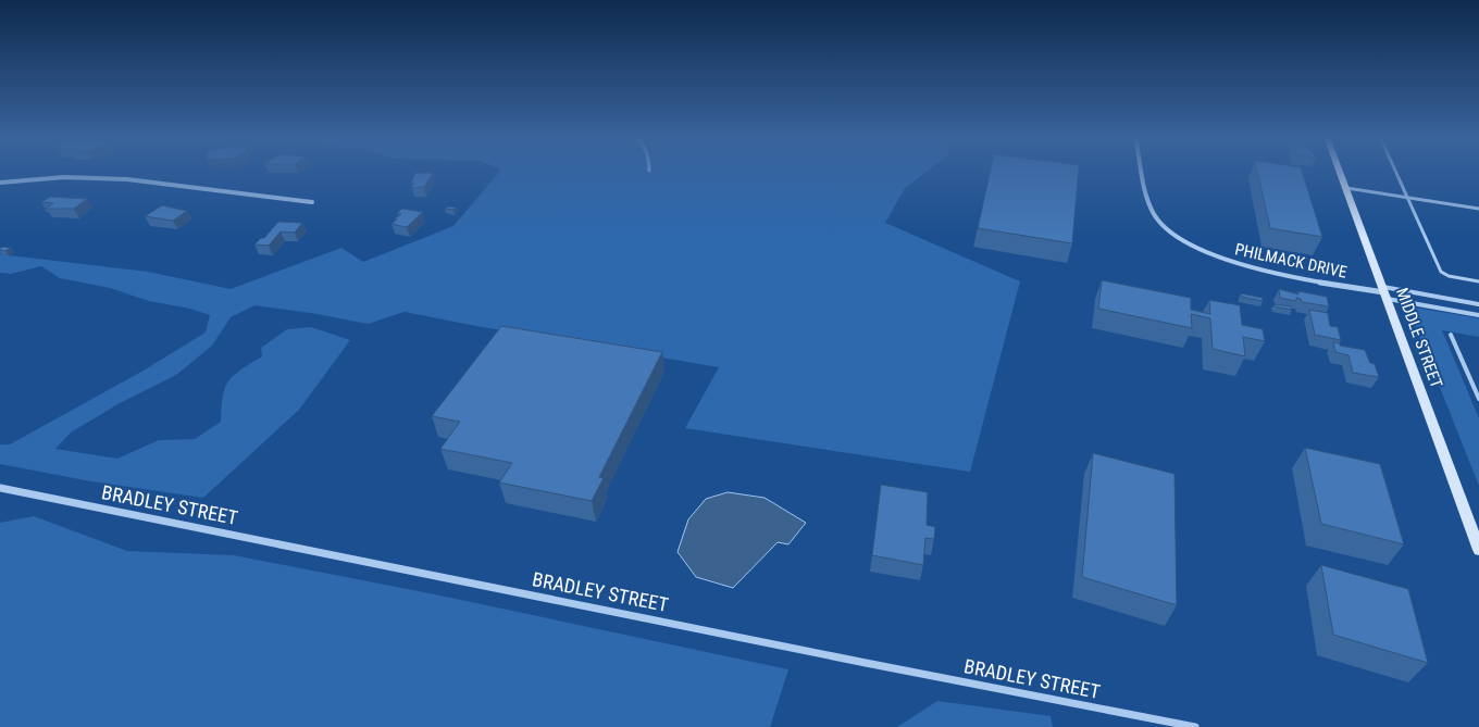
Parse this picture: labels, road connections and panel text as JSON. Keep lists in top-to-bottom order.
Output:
{
  "streets": {
    "street": ["PHILMACK DRIVE", "MIDDLE STREET", "BRADLEY STREET"]
  },
  "crossings": [
    ["PHILMACK DRIVE", "MIDDLE STREET"]
  ]
}
